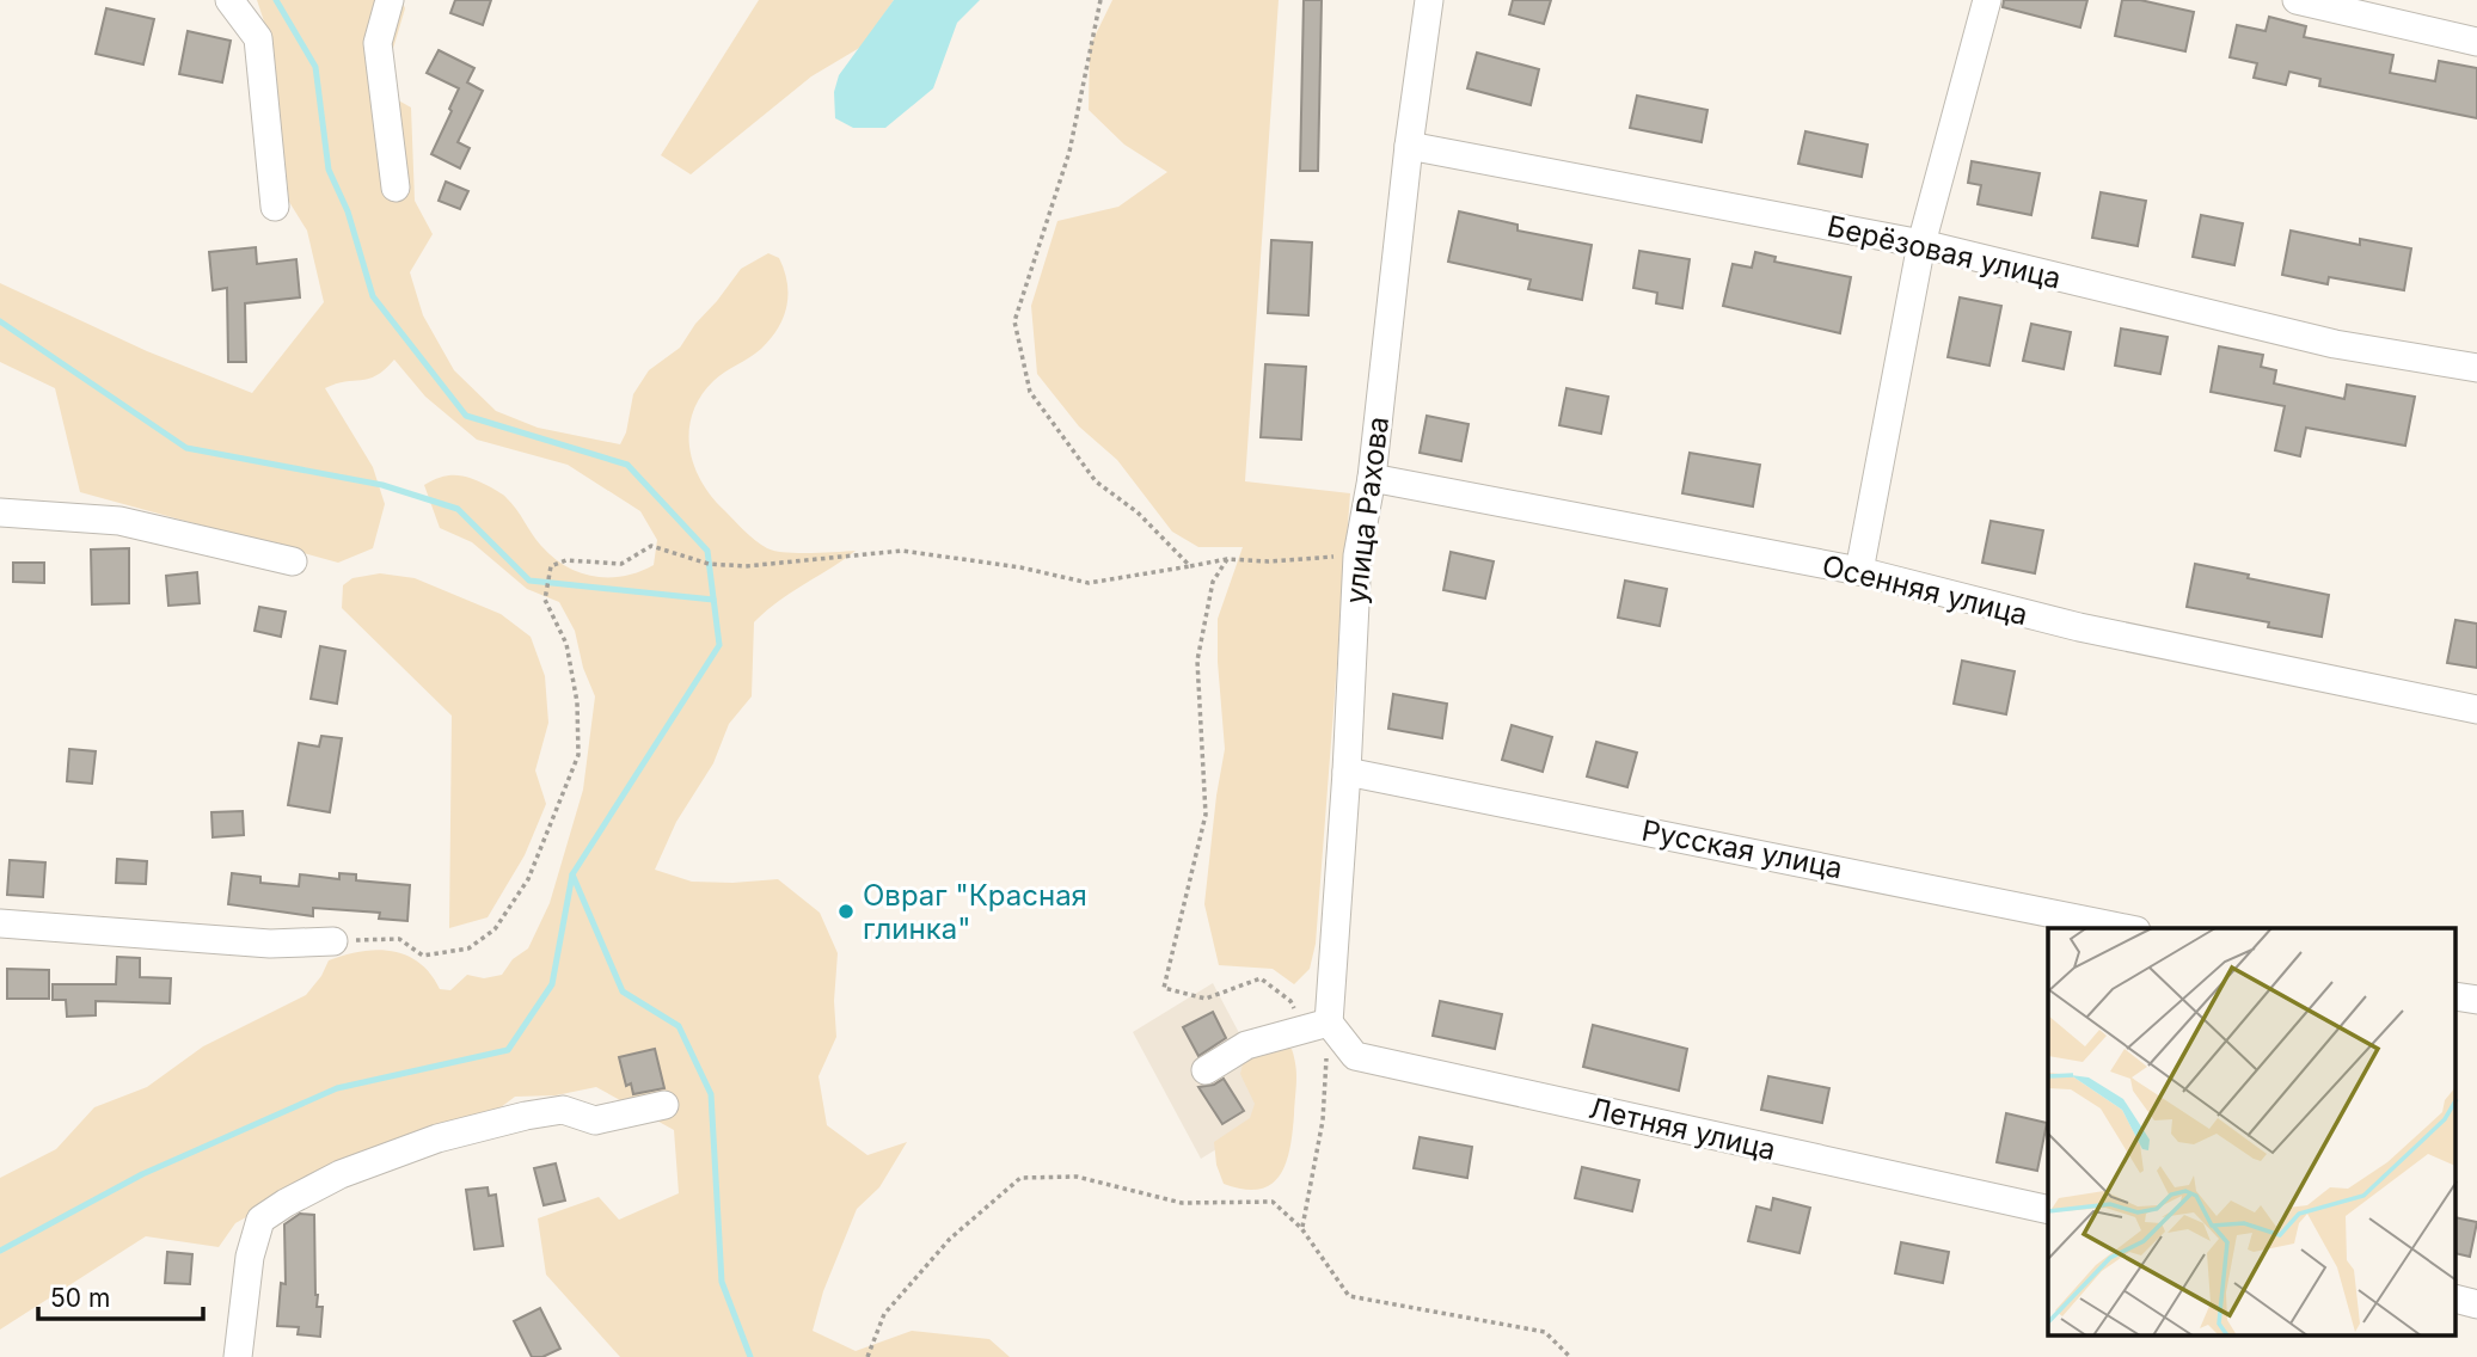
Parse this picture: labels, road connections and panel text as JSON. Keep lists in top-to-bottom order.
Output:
{
  "streets": {
    "street": [
      "Берёзовая улица",
      "улица Рахова",
      "Осенняя улица",
      "Русская улица",
      "Летняя улица"
    ]
  },
  "crossings": [
    ["Берёзовая улица", "улица Рахова"],
    ["улица Рахова", "Осенняя улица"],
    ["улица Рахова", "Русская улица"],
    ["улица Рахова", "Летняя улица"]
  ],
  "places": ["Овраг \"Красная глинка\""],
  "scale_bar": "50 m"
}
